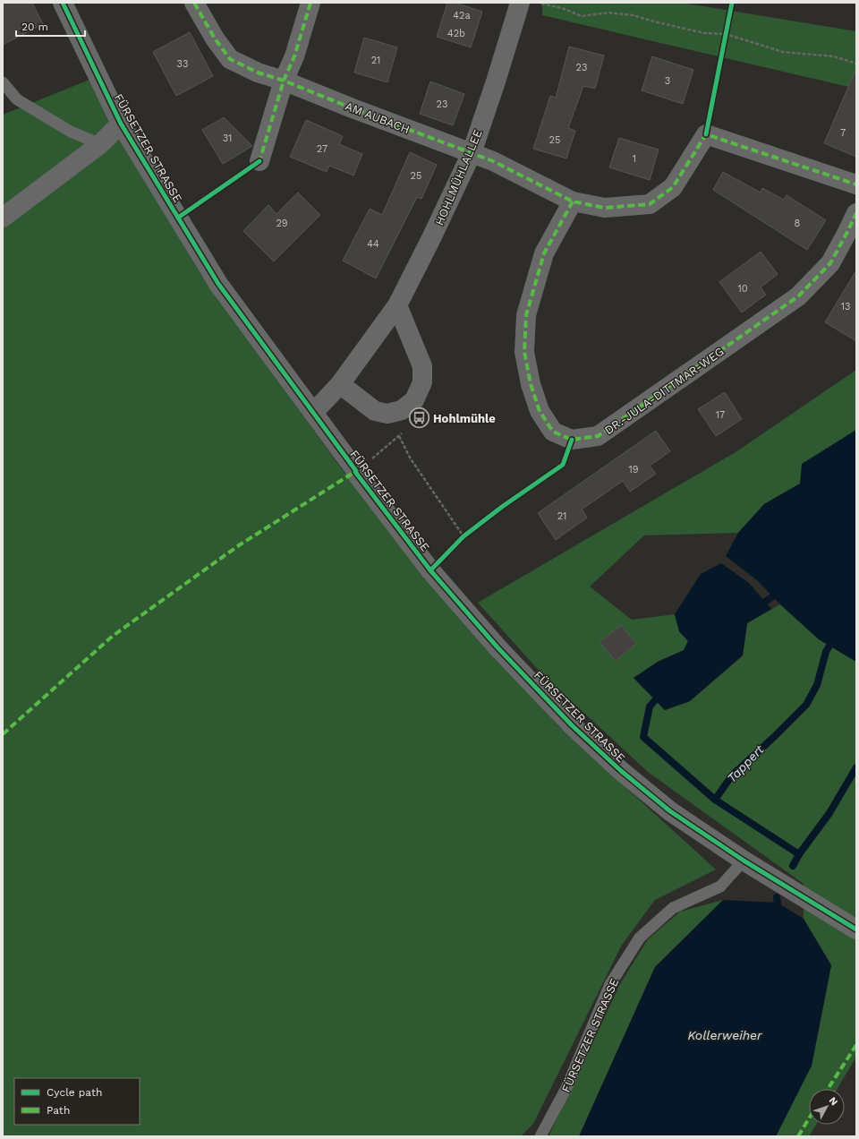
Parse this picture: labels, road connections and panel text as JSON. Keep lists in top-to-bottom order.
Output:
{
  "streets": {
    "street": [
      "AM AUBACH",
      "FÜRSETZER STRASSE",
      "HOHLMÜHLALLEE",
      "DR.-JULA-DITTMAR-WEG"
    ]
  },
  "crossings": [
    ["AM AUBACH", "HOHLMÜHLALLEE"],
    ["FÜRSETZER STRASSE", "HOHLMÜHLALLEE"]
  ],
  "water": ["Tappert", "Kollerweiher"],
  "places": {
    "bus stop": ["Hohlmühle"]
  },
  "house_numbers": [
    "42a",
    "42b",
    "21",
    "33",
    "23",
    "3",
    "23",
    "7",
    "31",
    "25",
    "27",
    "1",
    "25",
    "29",
    "8",
    "44",
    "10",
    "13",
    "17",
    "19",
    "21"
  ],
  "legend": ["Cycle path", "Path"],
  "scale_bar": "20 m",
  "north": "top right"
}
